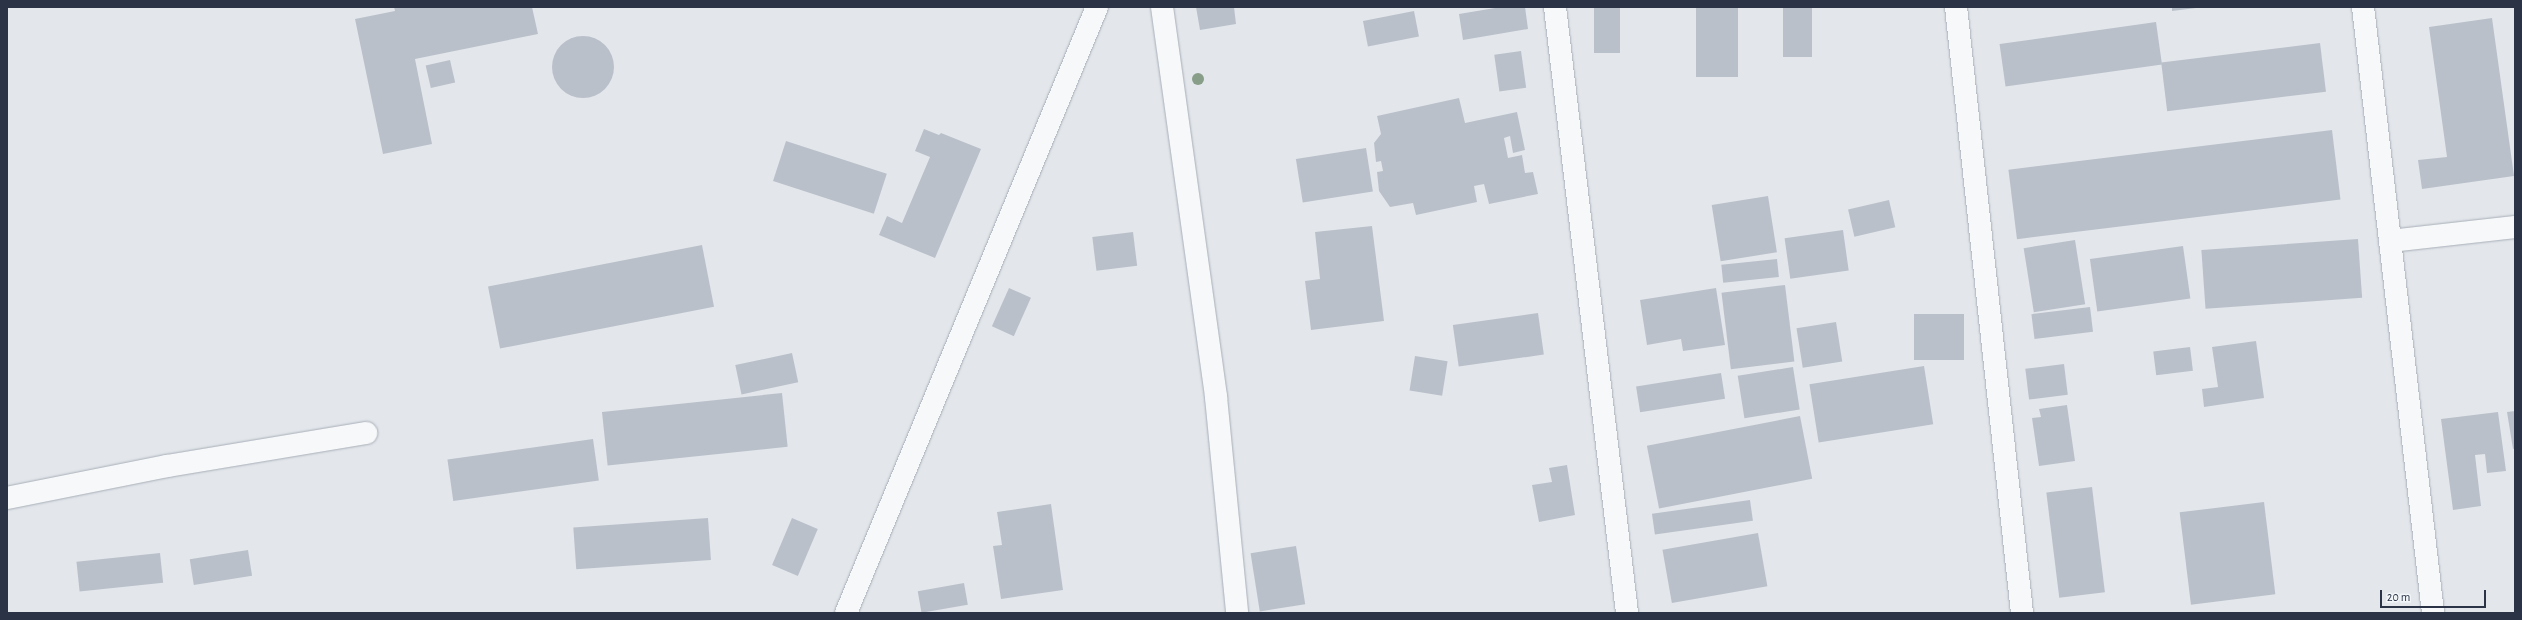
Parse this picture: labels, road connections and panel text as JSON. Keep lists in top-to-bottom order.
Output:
{
  "scale_bar": "20 m"
}
